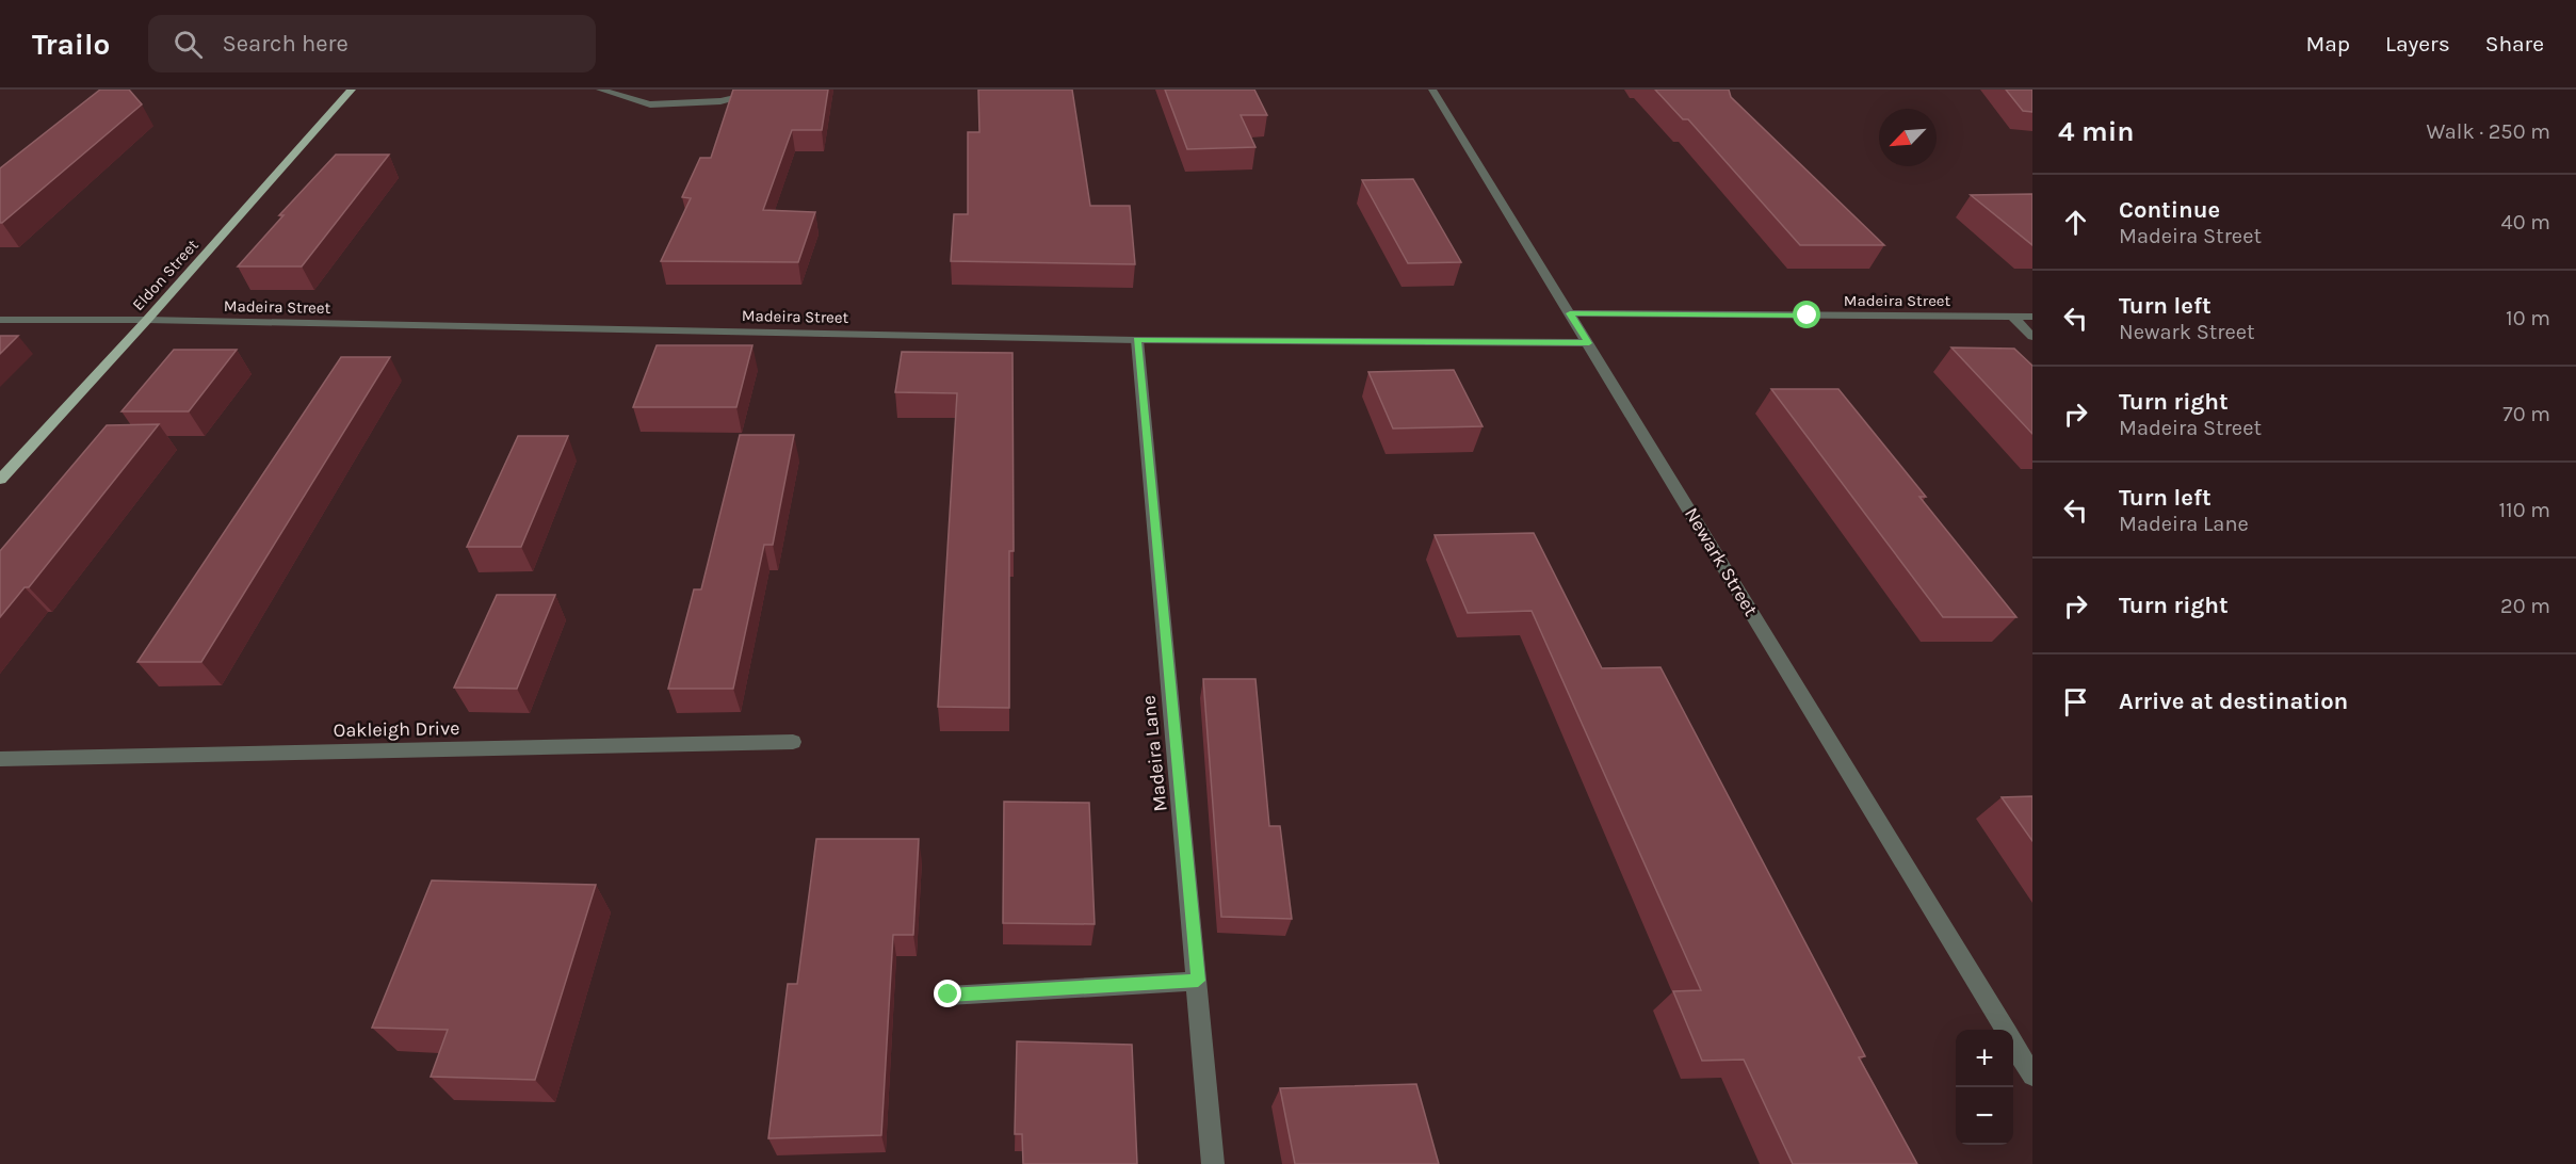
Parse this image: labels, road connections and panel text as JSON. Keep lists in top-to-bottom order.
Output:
{
  "streets": {
    "main road": ["Eldon Street"],
    "street": [
      "Madeira Street",
      "Newark Street",
      "Oakleigh Drive",
      "Madeira Lane"
    ]
  },
  "crossings": [
    ["Eldon Street", "Madeira Street"],
    ["Madeira Street", "Newark Street"],
    ["Madeira Street", "Madeira Lane"]
  ],
  "north": "bottom left",
  "page": {
    "header": "Trailo",
    "search": "Search here",
    "nav": ["Map", "Layers", "Share"],
    "heading": ["4 min", "Walk · 250 m"],
    "list": [
      ["Continue", "Madeira Street", "40 m"],
      ["Turn left", "Newark Street", "10 m"],
      ["Turn right", "Madeira Street", "70 m"],
      ["Turn left", "Madeira Lane", "110 m"],
      ["Turn right", "20 m"],
      "Arrive at destination"
    ],
    "map_buttons": ["+", "−"]
  }
}
